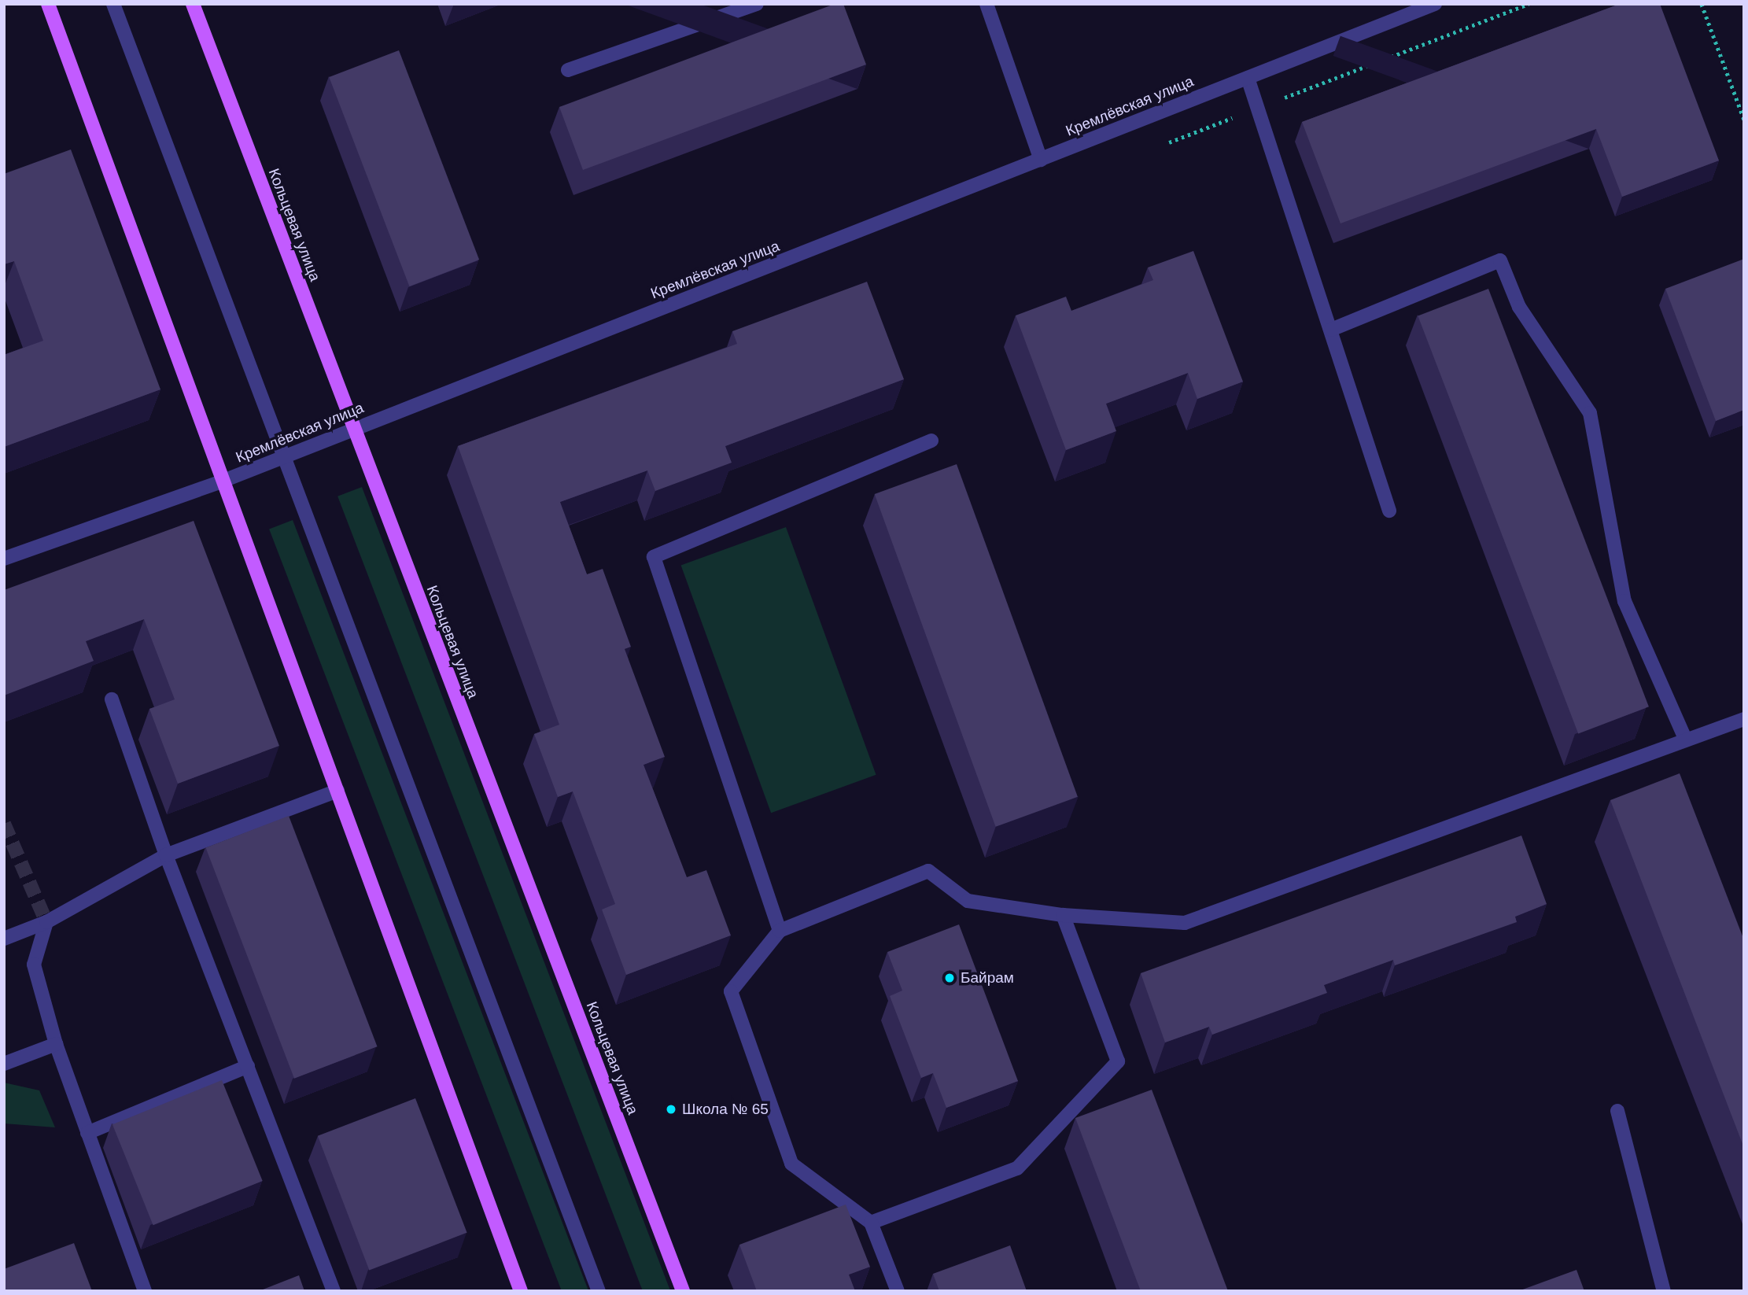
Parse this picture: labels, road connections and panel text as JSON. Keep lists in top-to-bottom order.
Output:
{
  "streets": {
    "main road": ["Кольцевая улица"],
    "street": ["Кремлёвская улица"]
  },
  "crossings": [
    ["Кремлёвская улица", "Кольцевая улица"]
  ],
  "places": ["Байрам", "Школа № 65"]
}
